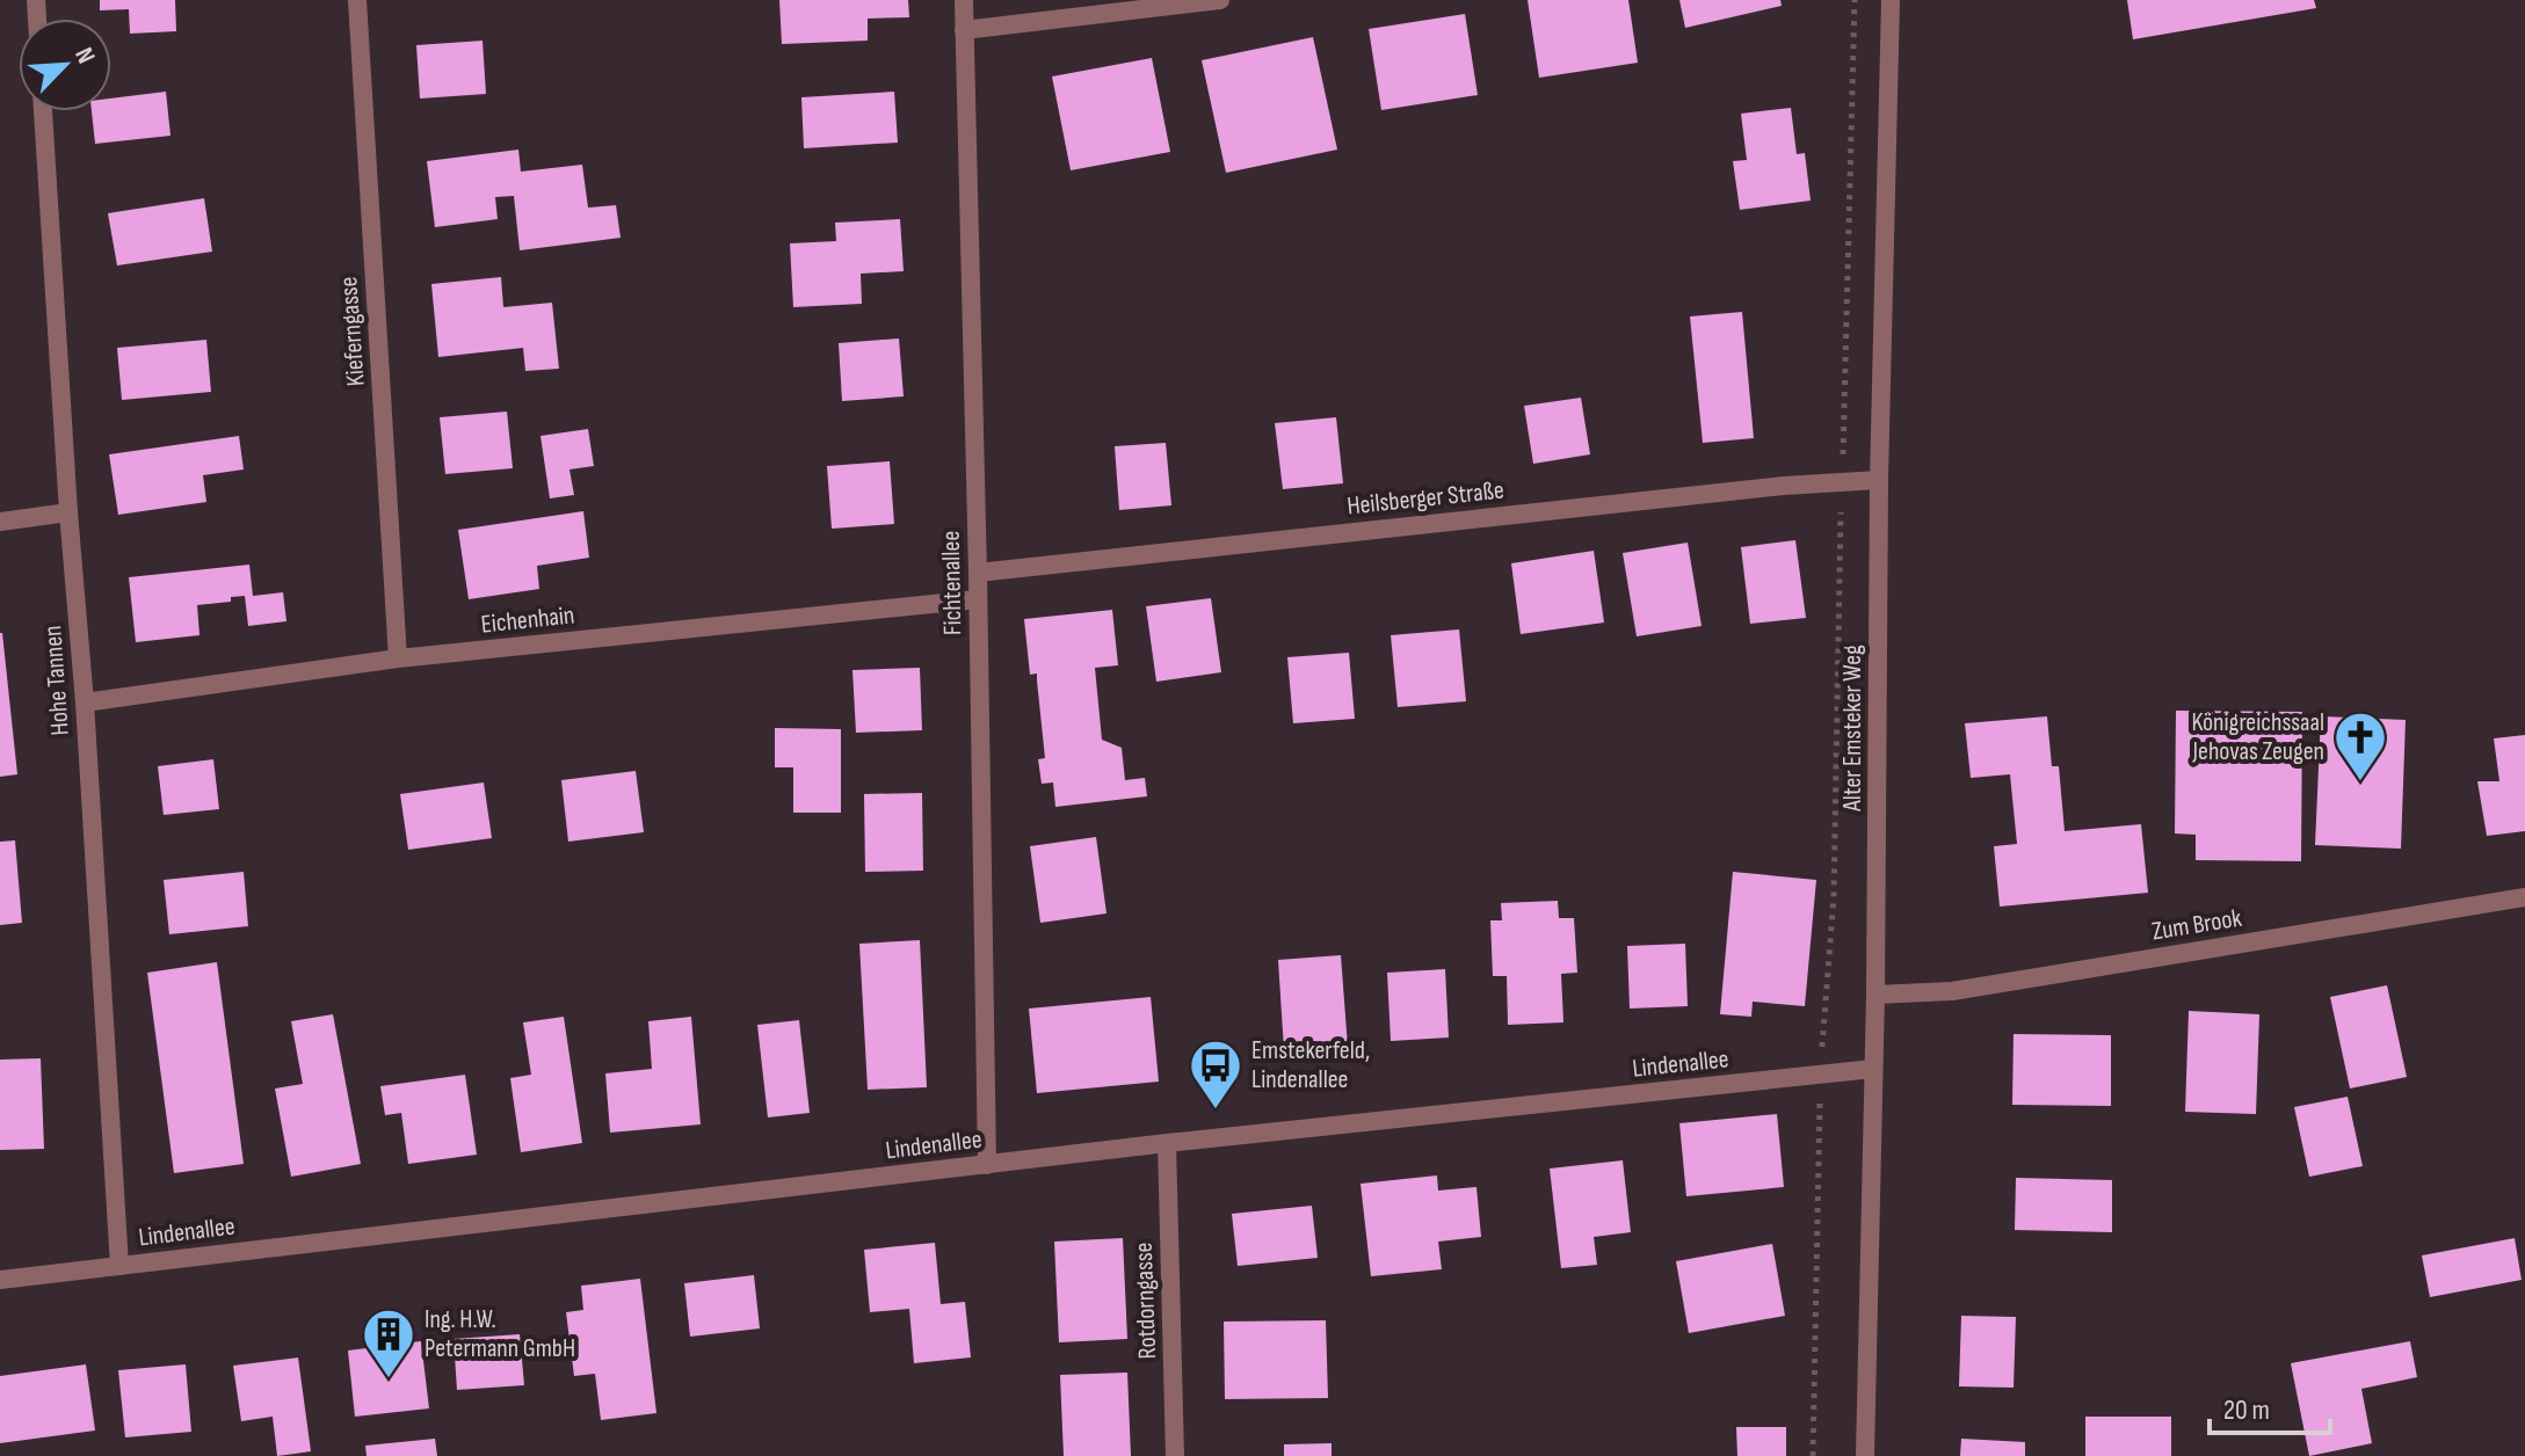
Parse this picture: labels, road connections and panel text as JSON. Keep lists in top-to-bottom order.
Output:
{
  "streets": {
    "street": [
      "Kieferngasse",
      "Heilsberger Straße",
      "Fichtenallee",
      "Eichenhain",
      "Hohe Tannen",
      "Alter Emsteker Weg",
      "Zum Brook",
      "Lindenallee",
      "Rotdorngasse"
    ]
  },
  "crossings": [
    ["Kieferngasse", "Eichenhain"],
    ["Heilsberger Straße", "Fichtenallee"],
    ["Heilsberger Straße", "Alter Emsteker Weg"],
    ["Fichtenallee", "Eichenhain"],
    ["Fichtenallee", "Lindenallee"],
    ["Eichenhain", "Hohe Tannen"],
    ["Hohe Tannen", "Lindenallee"],
    ["Alter Emsteker Weg", "Zum Brook"],
    ["Alter Emsteker Weg", "Lindenallee"],
    ["Lindenallee", "Rotdorngasse"]
  ],
  "places": {
    "church": ["Königreichssaal Jehovas Zeugen"],
    "bus stop": ["Emstekerfeld, Lindenallee"],
    "building": ["Ing. H.W. Petermann GmbH"]
  },
  "scale_bar": "20 m",
  "north": "top right"
}
